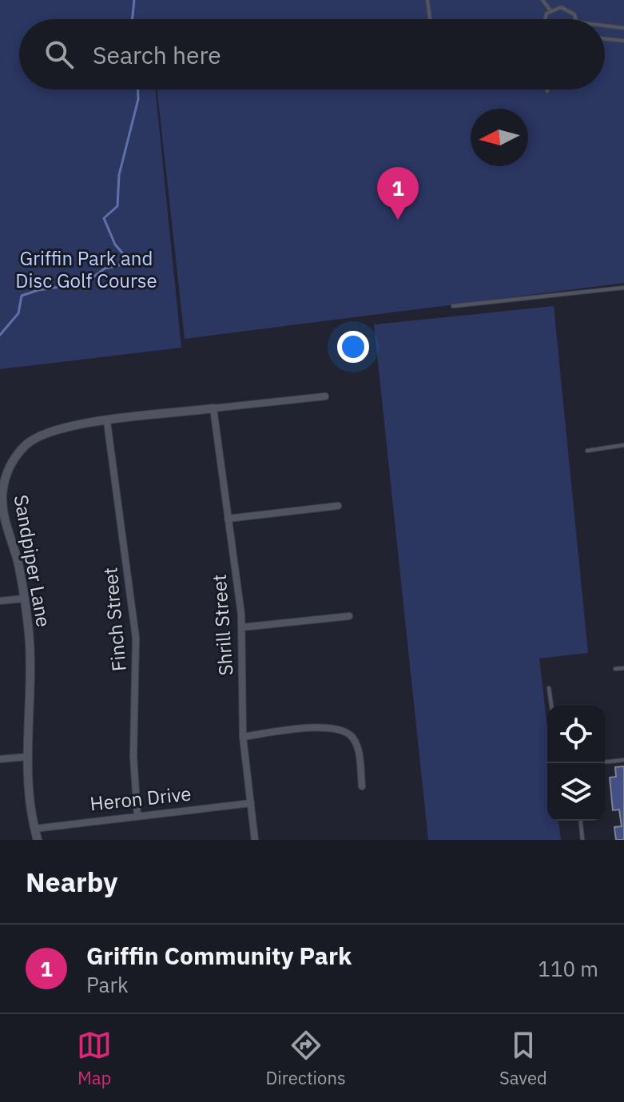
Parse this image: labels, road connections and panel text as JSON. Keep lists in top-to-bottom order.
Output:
{
  "streets": {
    "street": [
      "Sandpiper Lane",
      "Finch Street",
      "Shrill Street",
      "Heron Drive"
    ]
  },
  "crossings": [
    ["Sandpiper Lane", "Finch Street"],
    ["Sandpiper Lane", "Shrill Street"],
    ["Sandpiper Lane", "Heron Drive"],
    ["Finch Street", "Heron Drive"],
    ["Shrill Street", "Heron Drive"]
  ],
  "parks": ["Griffin Park and Disc Golf Course"],
  "north": "left",
  "page": {
    "search": "Search here",
    "pins": "1",
    "heading": "Nearby",
    "list": [
      {
        "mark": "1",
        "name": "Griffin Community Park",
        "note": "Park",
        "value": "110 m"
      }
    ],
    "nav": ["Map", "Directions", "Saved"]
  }
}
